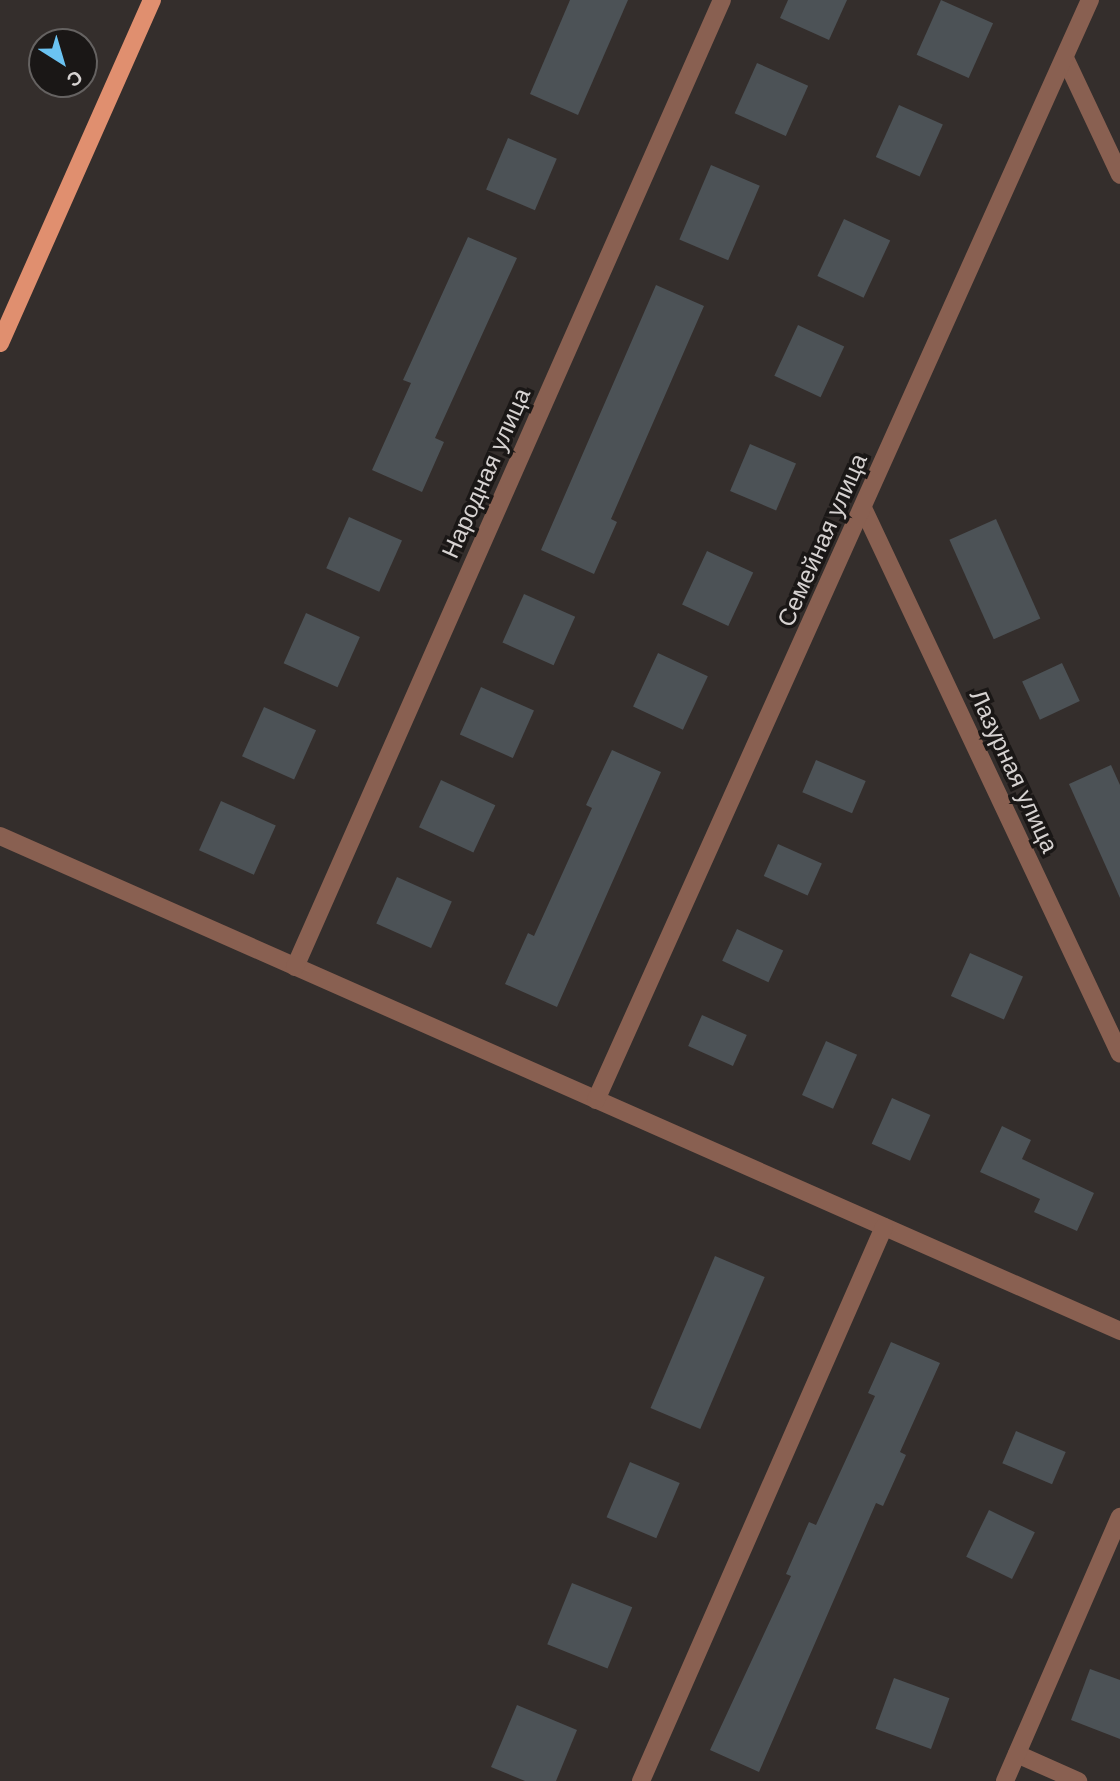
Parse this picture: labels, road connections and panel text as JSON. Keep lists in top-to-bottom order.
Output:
{
  "streets": {
    "street": ["Народная улица", "Семейная улица", "Лазурная улица"]
  },
  "crossings": [
    ["Семейная улица", "Лазурная улица"]
  ],
  "north": "bottom right"
}
